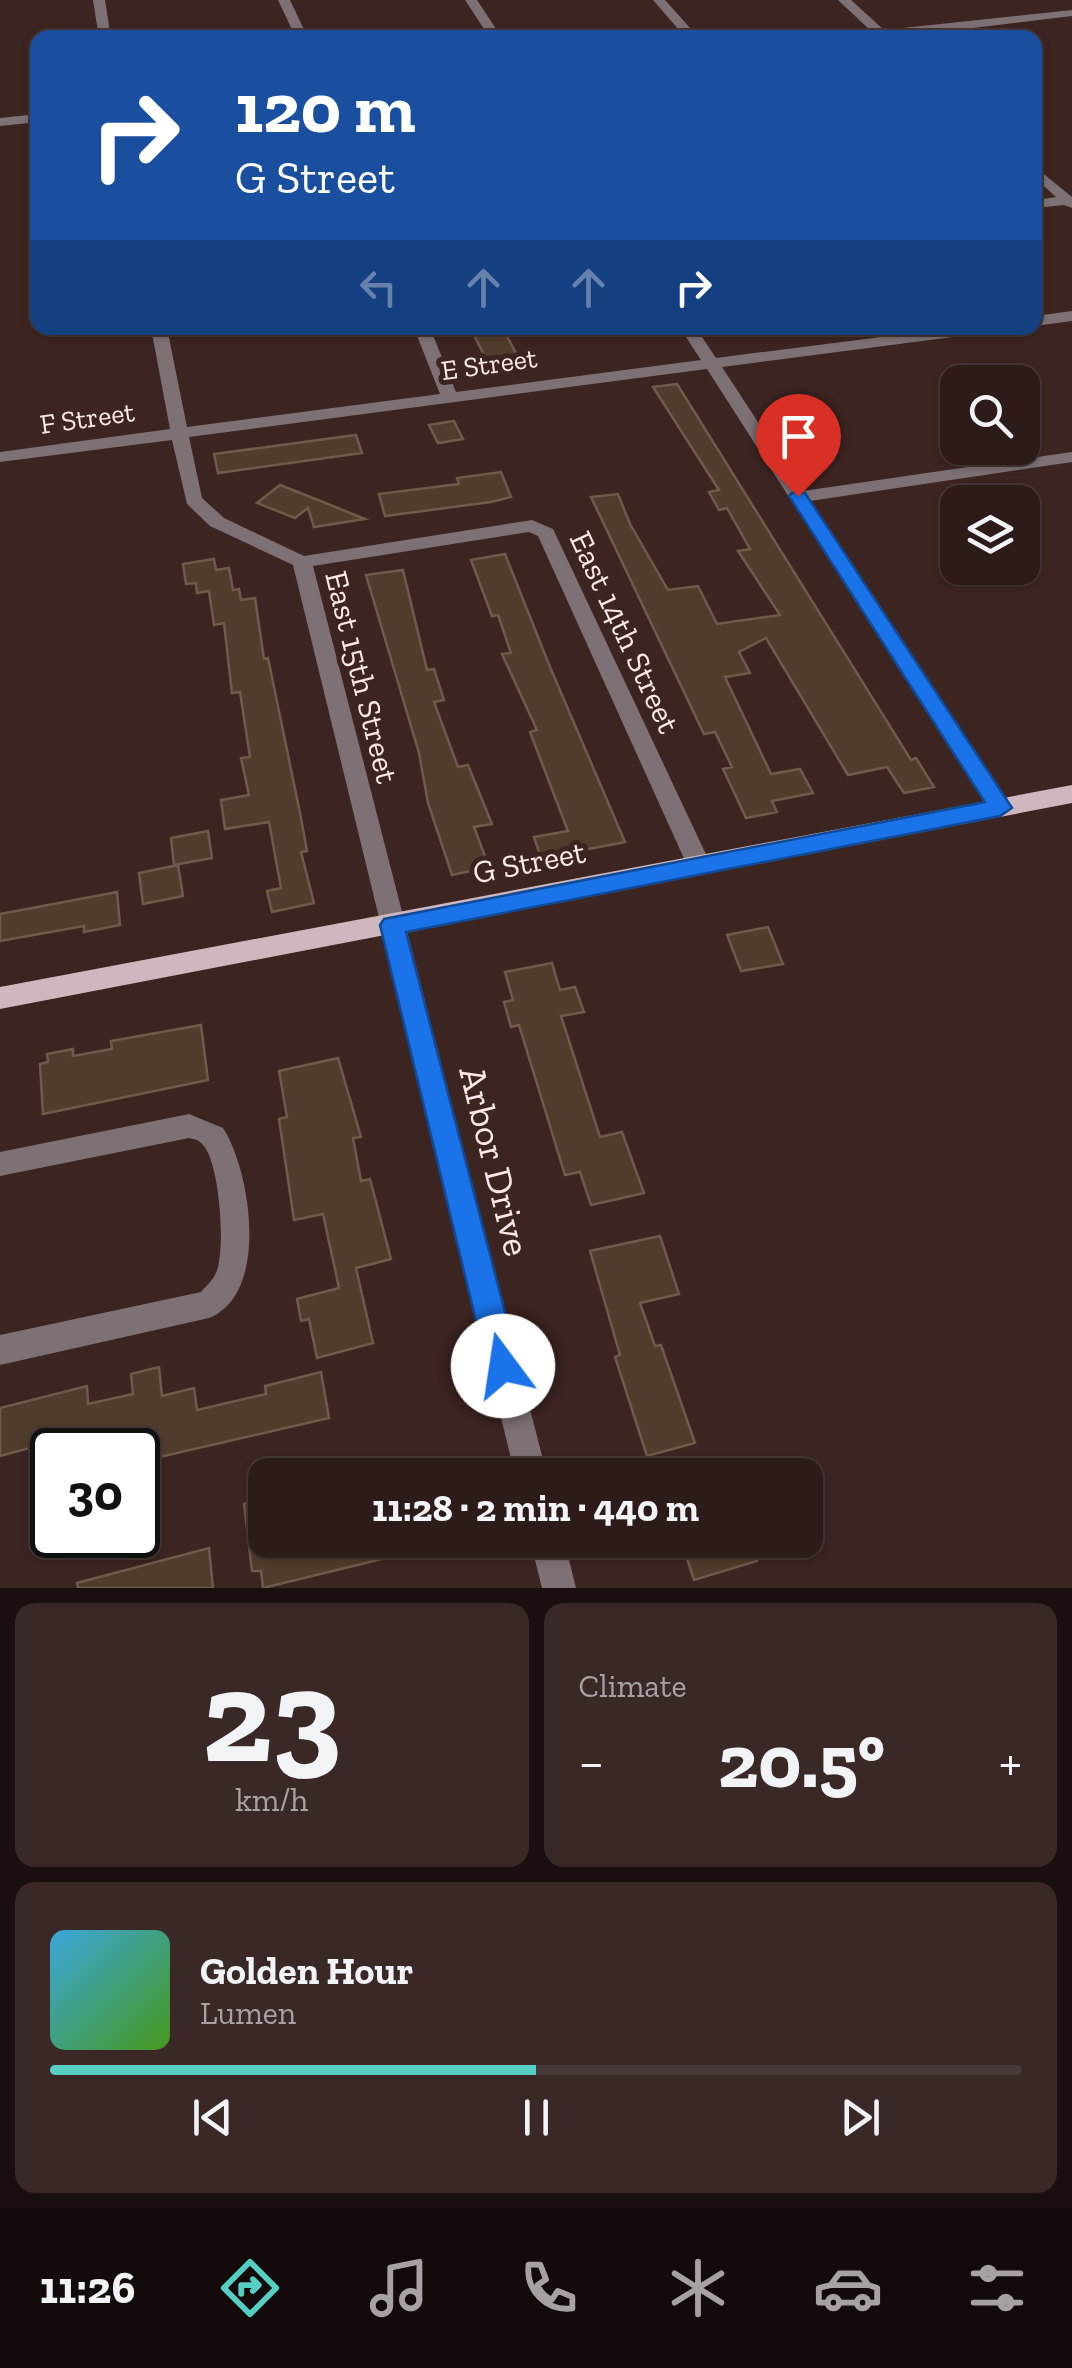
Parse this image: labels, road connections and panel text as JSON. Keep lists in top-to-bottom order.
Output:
{
  "streets": {
    "main road": ["G Street"],
    "street": [
      "E Street",
      "F Street",
      "East 14th Street",
      "East 15th Street",
      "Arbor Drive"
    ]
  },
  "crossings": [
    ["E Street", "F Street"],
    ["E Street", "East 15th Street"],
    ["F Street", "East 15th Street"],
    ["East 14th Street", "East 15th Street"],
    ["East 14th Street", "G Street"],
    ["East 15th Street", "G Street"],
    ["East 15th Street", "Arbor Drive"],
    ["G Street", "Arbor Drive"]
  ],
  "page": {
    "turn": ["120 m", "G Street"],
    "limit": "30",
    "trip": "11:28 · 2 min · 440 m",
    "tile": [
      ["23", "km/h"],
      "Climate"
    ],
    "heat": ["−", "20.5°", "+"],
    "song": ["Golden Hour", "Lumen"],
    "tabs": "11:26"
  }
}
